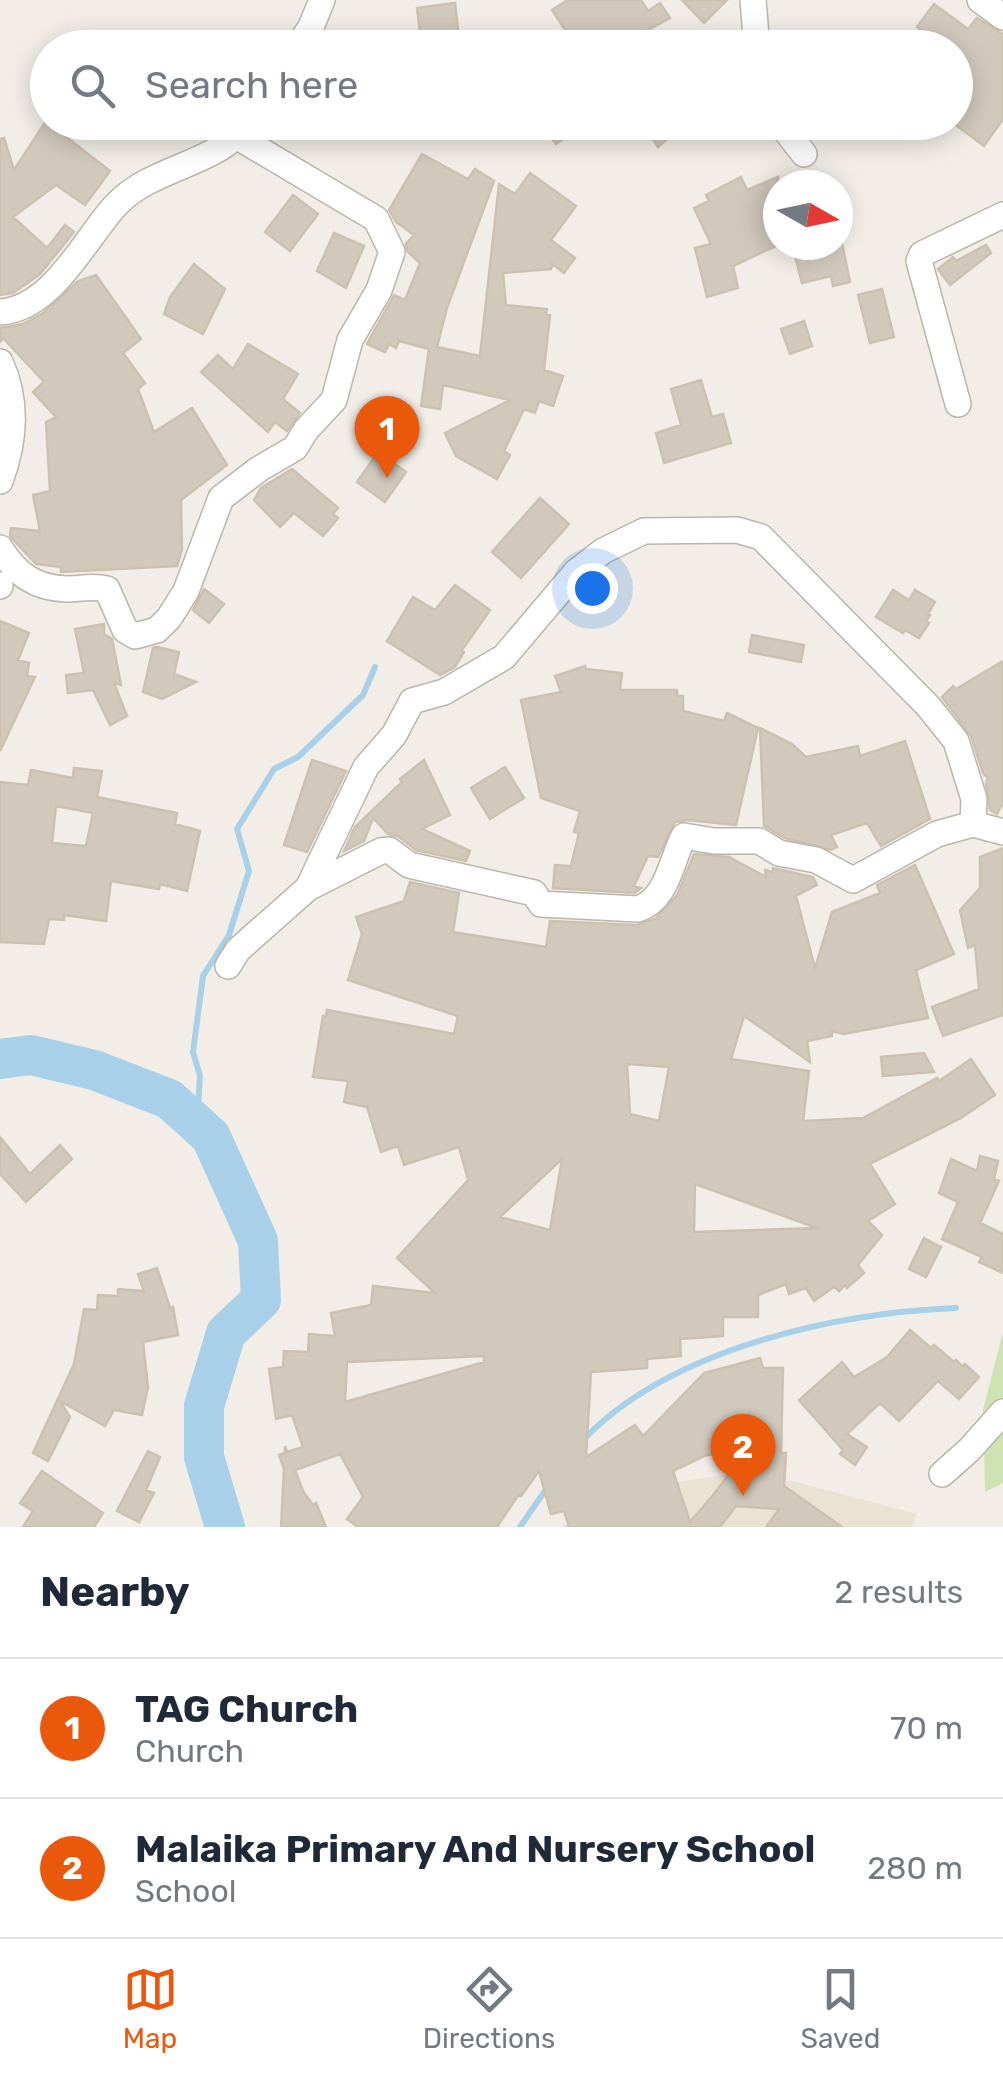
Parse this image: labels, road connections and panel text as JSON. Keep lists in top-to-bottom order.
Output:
{
  "north": "right",
  "page": {
    "search": "Search here",
    "pins": ["1", "2"],
    "heading": ["Nearby", "2 results"],
    "list": [
      {
        "mark": "1",
        "name": "TAG Church",
        "note": "Church",
        "value": "70 m"
      },
      {
        "mark": "2",
        "name": "Malaika Primary And Nursery School",
        "note": "School",
        "value": "280 m"
      }
    ],
    "nav": ["Map", "Directions", "Saved"]
  }
}
